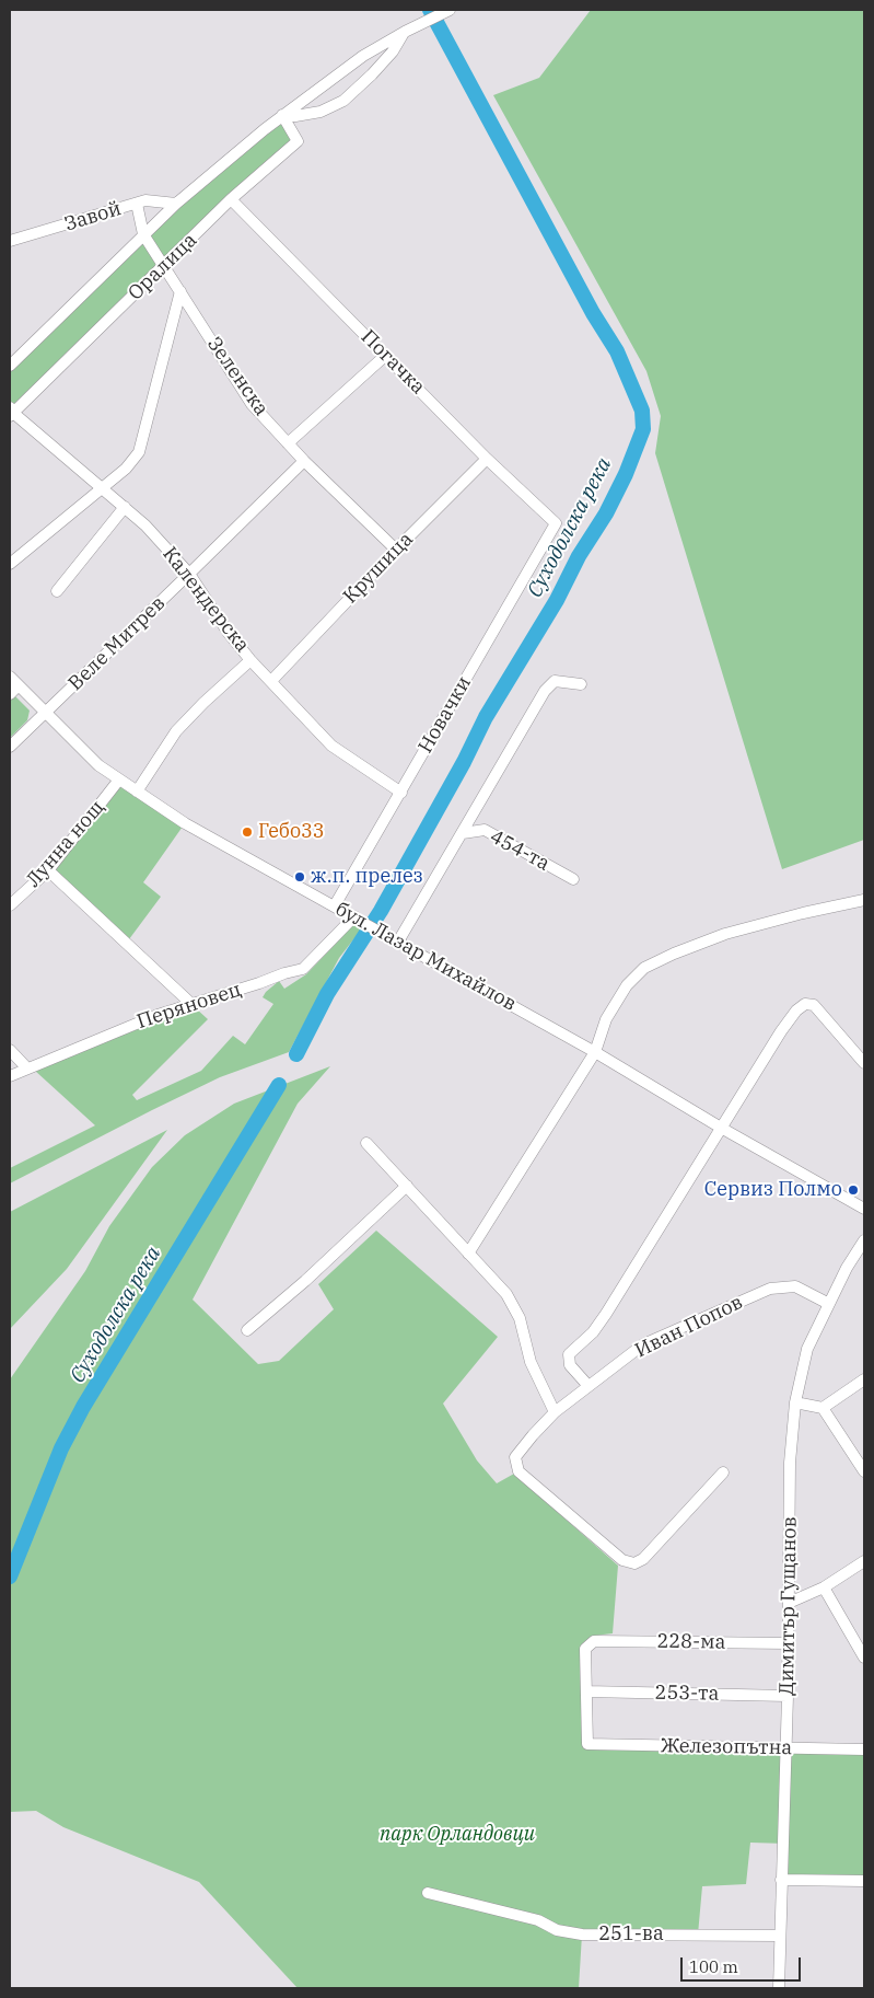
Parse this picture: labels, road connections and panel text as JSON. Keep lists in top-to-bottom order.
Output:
{
  "streets": {
    "street": [
      "Завой",
      "Оралица",
      "Погачка",
      "Зеленска",
      "Крушица",
      "Календерска",
      "Веле Митрев",
      "Новачки",
      "Лунна нощ",
      "454-та",
      "бул. Лазар Михайлов",
      "Перяновец",
      "Иван Попов",
      "Димитър Гущанов",
      "228-ма",
      "253-та",
      "Железопътна",
      "251-ва"
    ]
  },
  "crossings": [
    ["Завой", "Оралица"],
    ["Завой", "Зеленска"],
    ["Оралица", "Погачка"],
    ["Оралица", "Зеленска"],
    ["Оралица", "Календерска"],
    ["Погачка", "Крушица"],
    ["Погачка", "Новачки"],
    ["Зеленска", "Крушица"],
    ["Зеленска", "Веле Митрев"],
    ["Крушица", "Календерска"],
    ["Календерска", "Веле Митрев"],
    ["Календерска", "Новачки"],
    ["Веле Митрев", "бул. Лазар Михайлов"],
    ["Новачки", "бул. Лазар Михайлов"],
    ["Лунна нощ", "бул. Лазар Михайлов"],
    ["бул. Лазар Михайлов", "Перяновец"],
    ["Иван Попов", "Димитър Гущанов"],
    ["Димитър Гущанов", "228-ма"],
    ["Димитър Гущанов", "253-та"],
    ["Димитър Гущанов", "Железопътна"],
    ["Димитър Гущанов", "251-ва"],
    ["228-ма", "253-та"],
    ["228-ма", "Железопътна"],
    ["253-та", "Железопътна"]
  ],
  "water": ["Суходолска река"],
  "parks": ["парк Орландовци"],
  "places": ["Гебо33", "ж.п. прелез", "Сервиз Полмо"],
  "scale_bar": "100 m"
}
